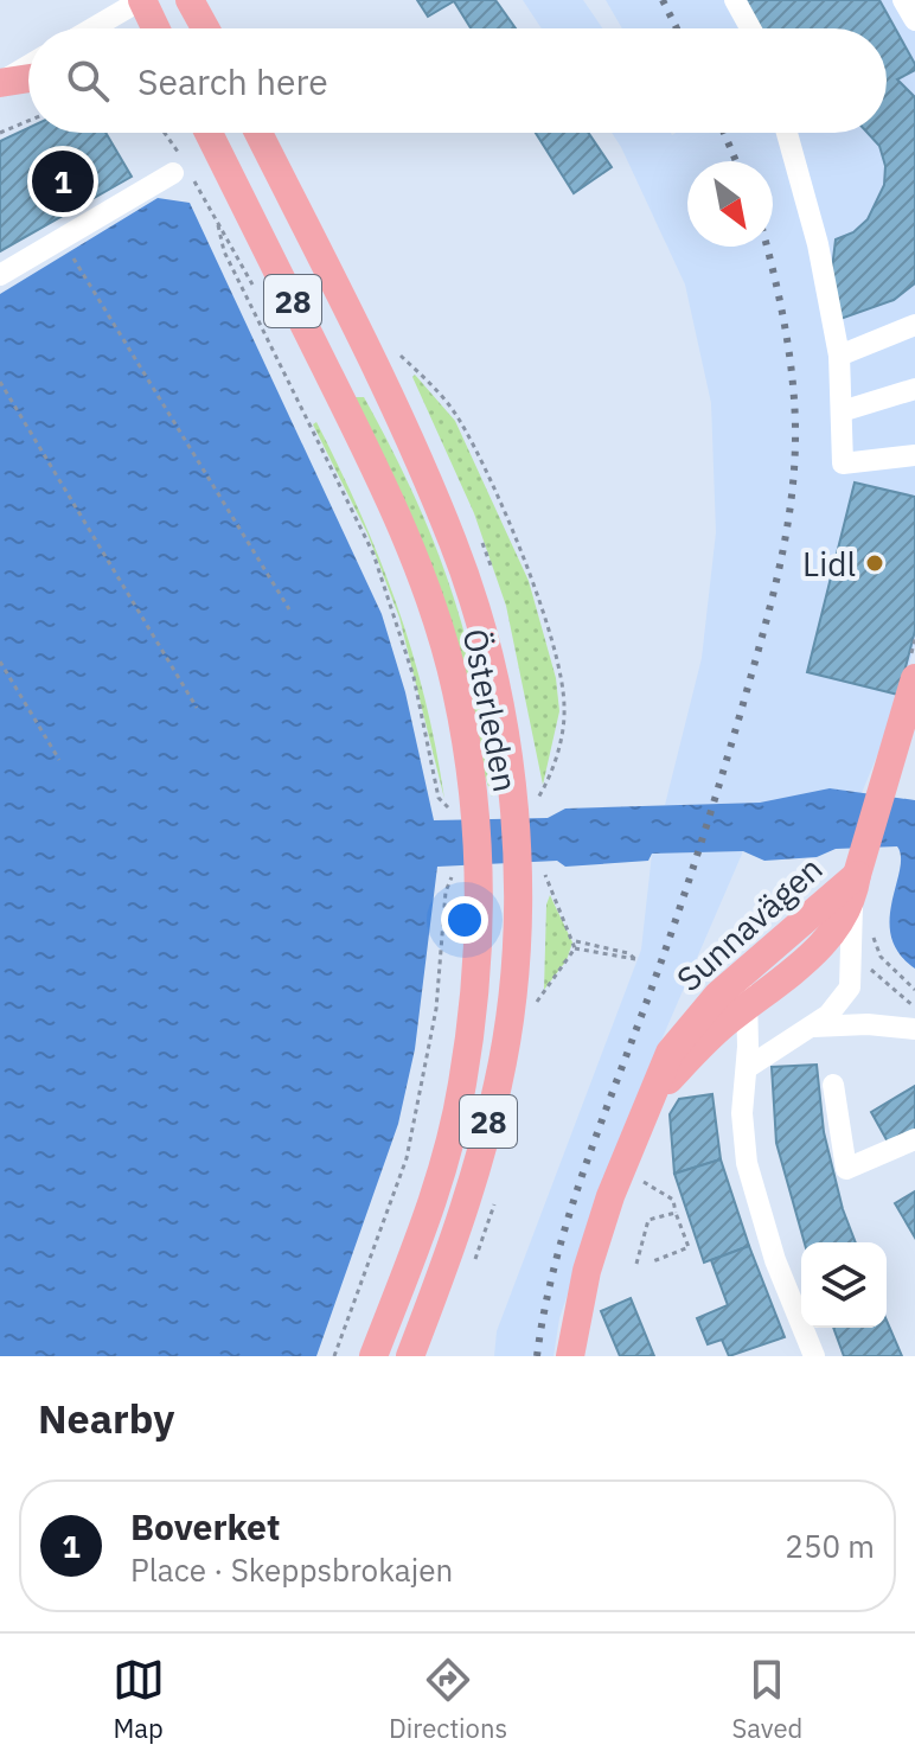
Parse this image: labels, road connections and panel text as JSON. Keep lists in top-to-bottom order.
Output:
{
  "streets": {
    "main road": ["28", "Österleden", "Sunnavägen"]
  },
  "places": ["Lidl"],
  "north": "bottom right",
  "page": {
    "search": "Search here",
    "pins": "1",
    "heading": "Nearby",
    "list": [
      {
        "mark": "1",
        "name": "Boverket",
        "note": "Place · Skeppsbrokajen",
        "value": "250 m"
      }
    ],
    "nav": ["Map", "Directions", "Saved"]
  }
}
